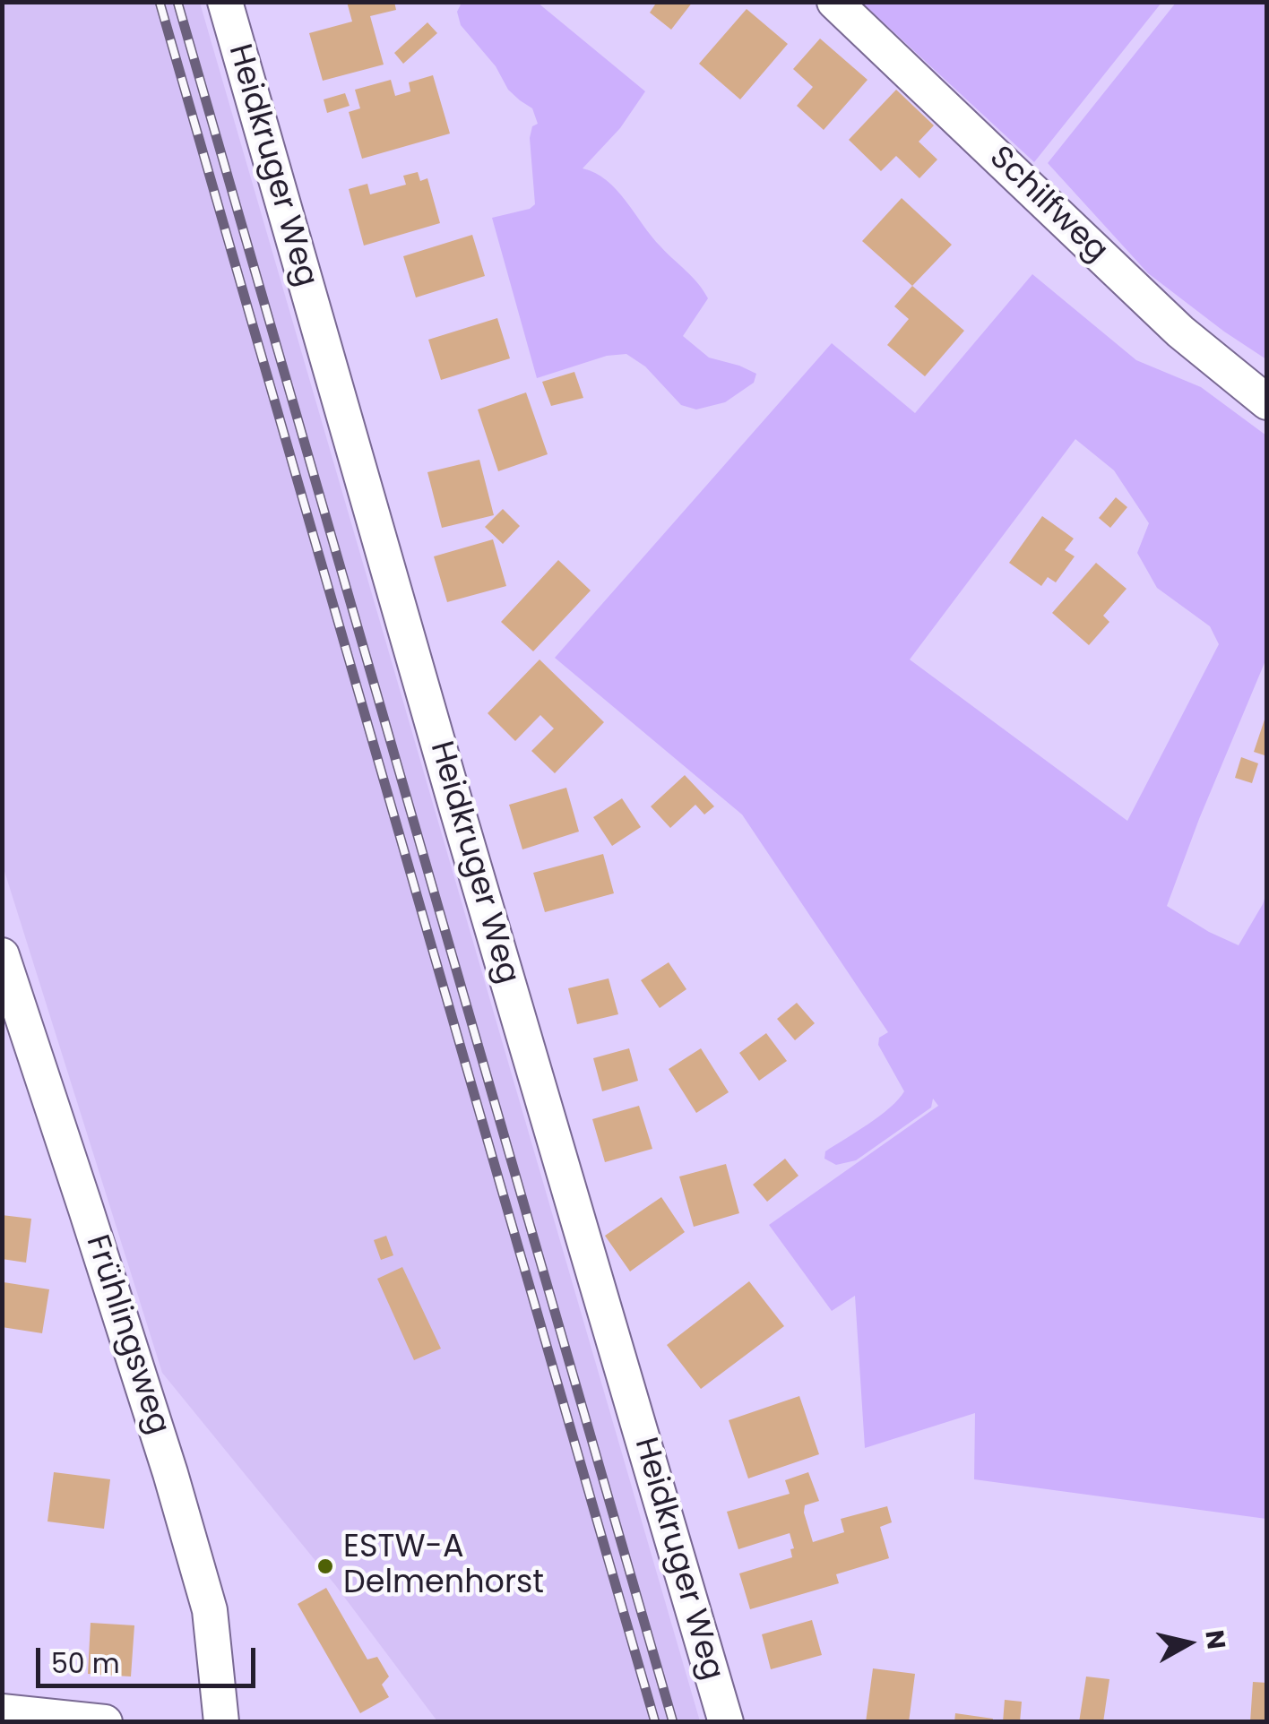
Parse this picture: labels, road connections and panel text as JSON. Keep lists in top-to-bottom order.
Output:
{
  "streets": {
    "street": ["Heidkruger Weg", "Schilfweg", "Frühlingsweg"]
  },
  "places": ["ESTW-A Delmenhorst"],
  "scale_bar": "50 m",
  "north": "right"
}
